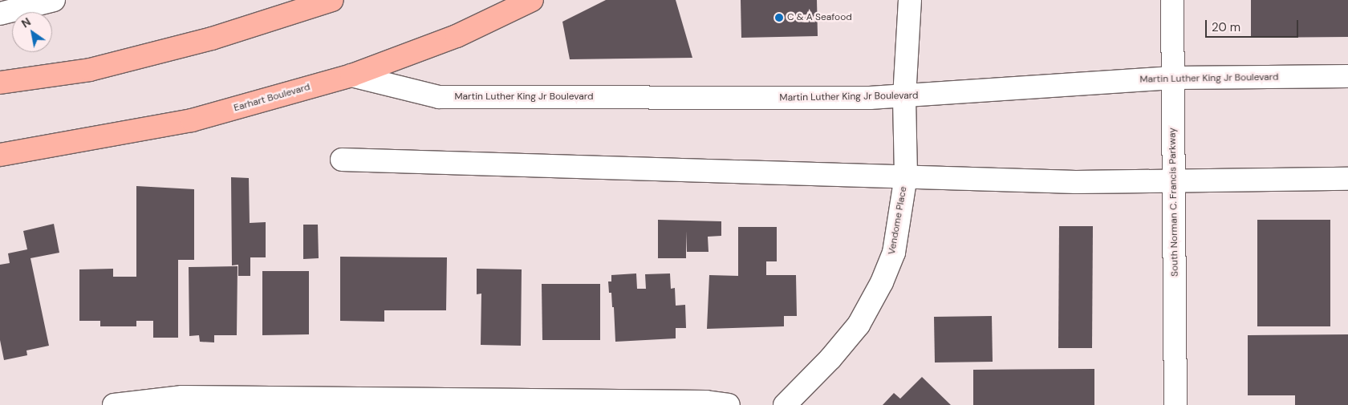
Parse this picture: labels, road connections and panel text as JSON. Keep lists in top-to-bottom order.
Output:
{
  "streets": {
    "main road": ["Earhart Boulevard"],
    "street": ["Martin Luther King Jr Boulevard", "South Norman C. Francis Parkway", "Vendome Place"]
  },
  "crossings": [
    ["Martin Luther King Jr Boulevard", "Earhart Boulevard"],
    ["Martin Luther King Jr Boulevard", "South Norman C. Francis Parkway"],
    ["Martin Luther King Jr Boulevard", "Vendome Place"]
  ],
  "places": ["C & A Seafood"],
  "scale_bar": "20 m",
  "north": "top left"
}
